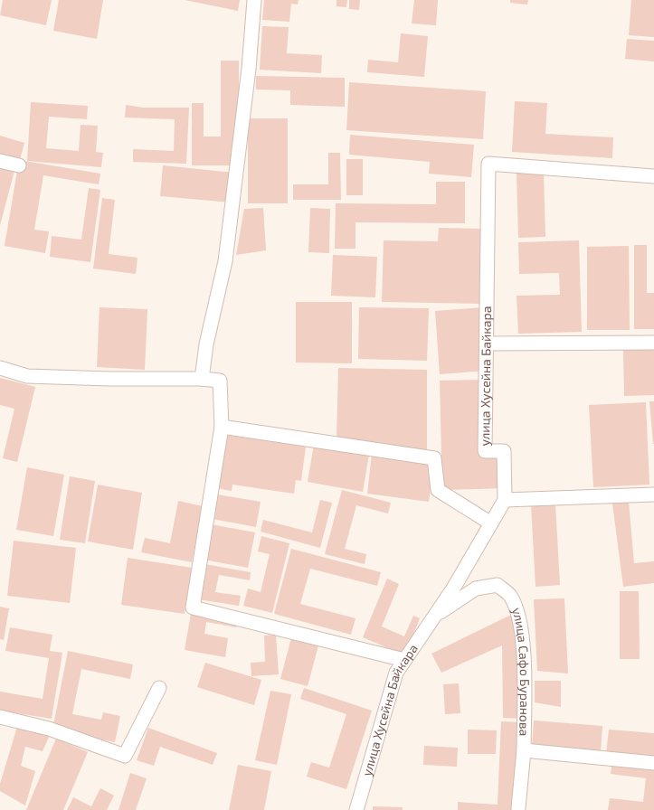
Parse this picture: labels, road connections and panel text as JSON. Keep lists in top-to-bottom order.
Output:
{
  "streets": {
    "street": ["улица Хусейна Байкара", "улица Сафо Буранова"]
  },
  "crossings": [
    ["улица Хусейна Байкара", "улица Сафо Буранова"]
  ]
}
